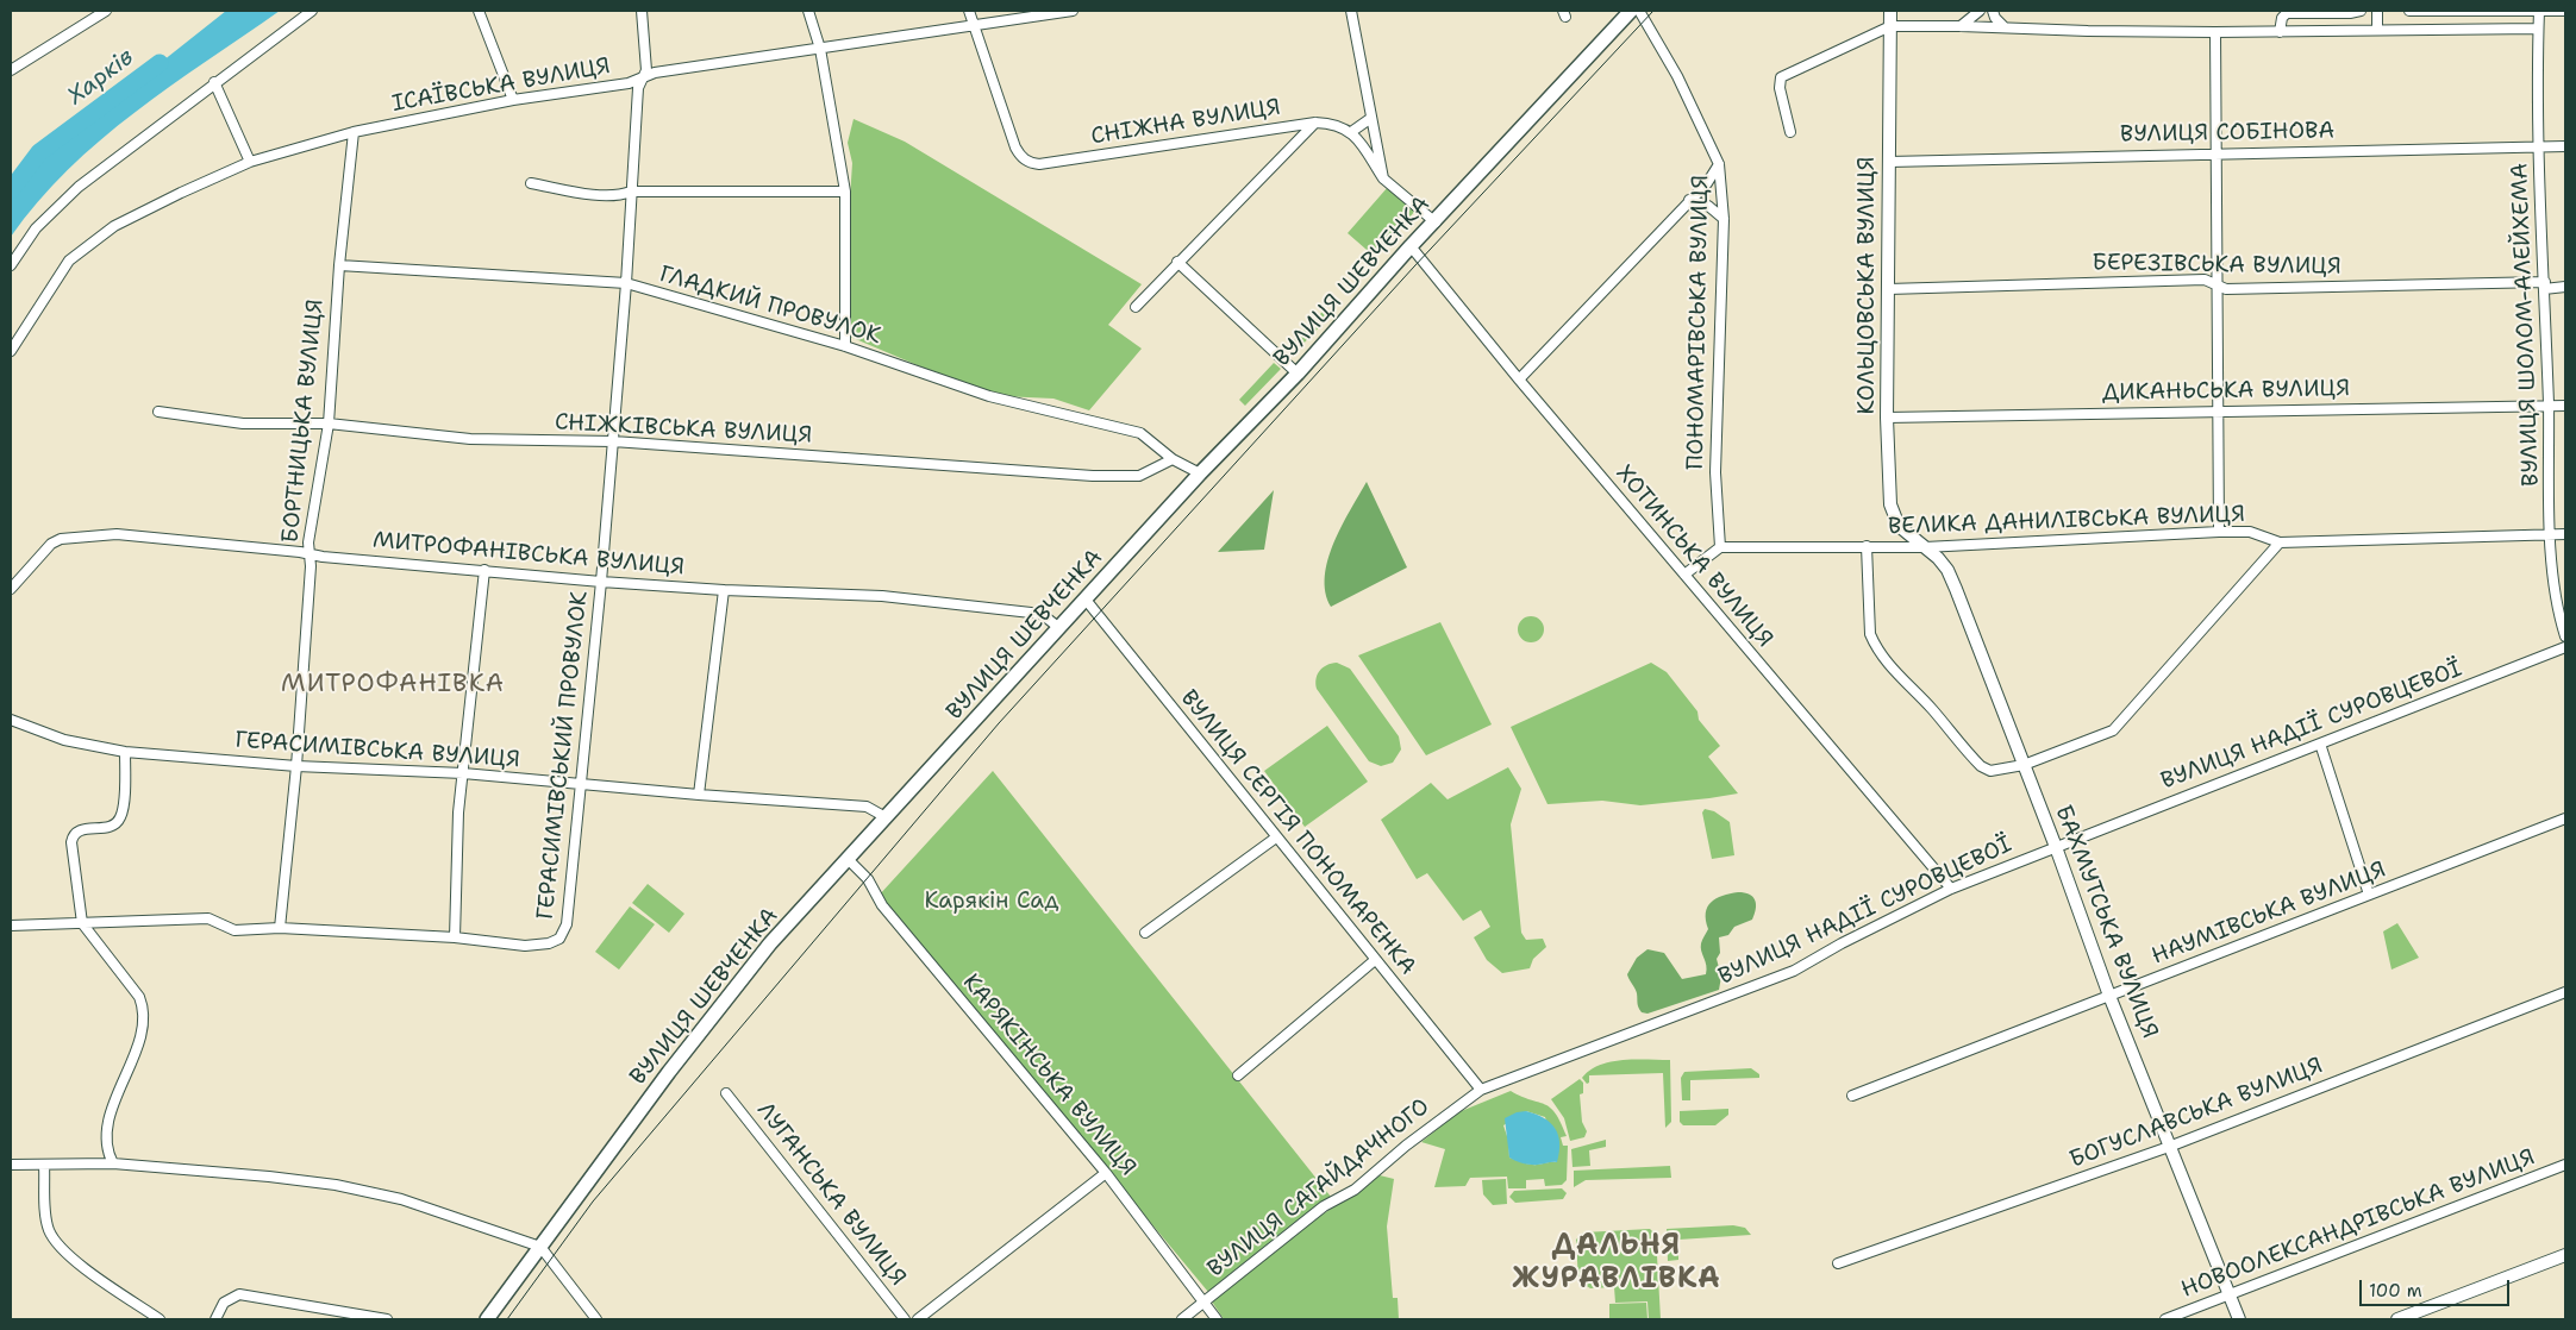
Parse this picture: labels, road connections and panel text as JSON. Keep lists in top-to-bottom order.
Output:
{
  "streets": {
    "main road": ["ВУЛИЦЯ ШЕВЧЕНКА"],
    "street": [
      "ІСАЇВСЬКА ВУЛИЦЯ",
      "СНІЖНА ВУЛИЦЯ",
      "ВУЛИЦЯ СОБІНОВА",
      "БЕРЕЗІВСЬКА ВУЛИЦЯ",
      "КОЛЬЦОВСЬКА ВУЛИЦЯ",
      "ГЛАДКИЙ ПРОВУЛОК",
      "ПОНОМАРІВСЬКА ВУЛИЦЯ",
      "ВУЛИЦЯ ШОЛОМ-АЛЕЙХЕМА",
      "ДИКАНЬСЬКА ВУЛИЦЯ",
      "БОРТНИЦЬКА ВУЛИЦЯ",
      "СНІЖКІВСЬКА ВУЛИЦЯ",
      "ВЕЛИКА ДАНИЛІВСЬКА ВУЛИЦЯ",
      "МИТРОФАНІВСЬКА ВУЛИЦЯ",
      "ХОТИНСЬКА ВУЛИЦЯ",
      "ВУЛИЦЯ НАДІЇ СУРОВЦЕВОЇ",
      "ГЕРАСИМІВСЬКА ВУЛИЦЯ",
      "ГЕРАСИМІВСЬКИЙ ПРОВУЛОК",
      "ВУЛИЦЯ СЕРГІЯ ПОНОМАРЕНКА",
      "НАУМІВСЬКА ВУЛИЦЯ",
      "БАХМУТСЬКА ВУЛИЦЯ",
      "КАРЯКІНСЬКА ВУЛИЦЯ",
      "БОГУСЛАВСЬКА ВУЛИЦЯ",
      "ВУЛИЦЯ САГАЙДАЧНОГО",
      "ЛУГАНСЬКА ВУЛИЦЯ",
      "НОВООЛЕКСАНДРІВСЬКА ВУЛИЦЯ"
    ]
  },
  "crossings": [
    ["ІСАЇВСЬКА ВУЛИЦЯ", "СНІЖНА ВУЛИЦЯ"],
    ["ІСАЇВСЬКА ВУЛИЦЯ", "БОРТНИЦЬКА ВУЛИЦЯ"],
    ["ІСАЇВСЬКА ВУЛИЦЯ", "ГЕРАСИМІВСЬКИЙ ПРОВУЛОК"],
    ["ВУЛИЦЯ СОБІНОВА", "КОЛЬЦОВСЬКА ВУЛИЦЯ"],
    ["ВУЛИЦЯ СОБІНОВА", "ВУЛИЦЯ ШОЛОМ-АЛЕЙХЕМА"],
    ["БЕРЕЗІВСЬКА ВУЛИЦЯ", "КОЛЬЦОВСЬКА ВУЛИЦЯ"],
    ["БЕРЕЗІВСЬКА ВУЛИЦЯ", "ВУЛИЦЯ ШОЛОМ-АЛЕЙХЕМА"],
    ["ВУЛИЦЯ ШЕВЧЕНКА", "МИТРОФАНІВСЬКА ВУЛИЦЯ"],
    ["ВУЛИЦЯ ШЕВЧЕНКА", "ХОТИНСЬКА ВУЛИЦЯ"],
    ["ВУЛИЦЯ ШЕВЧЕНКА", "ГЕРАСИМІВСЬКА ВУЛИЦЯ"],
    ["ВУЛИЦЯ ШЕВЧЕНКА", "ВУЛИЦЯ СЕРГІЯ ПОНОМАРЕНКА"],
    ["ВУЛИЦЯ ШЕВЧЕНКА", "КАРЯКІНСЬКА ВУЛИЦЯ"],
    ["КОЛЬЦОВСЬКА ВУЛИЦЯ", "ДИКАНЬСЬКА ВУЛИЦЯ"],
    ["КОЛЬЦОВСЬКА ВУЛИЦЯ", "ВЕЛИКА ДАНИЛІВСЬКА ВУЛИЦЯ"],
    ["КОЛЬЦОВСЬКА ВУЛИЦЯ", "БАХМУТСЬКА ВУЛИЦЯ"],
    ["ГЛАДКИЙ ПРОВУЛОК", "БОРТНИЦЬКА ВУЛИЦЯ"],
    ["ГЛАДКИЙ ПРОВУЛОК", "СНІЖКІВСЬКА ВУЛИЦЯ"],
    ["ГЛАДКИЙ ПРОВУЛОК", "ГЕРАСИМІВСЬКИЙ ПРОВУЛОК"],
    ["ПОНОМАРІВСЬКА ВУЛИЦЯ", "ВЕЛИКА ДАНИЛІВСЬКА ВУЛИЦЯ"],
    ["ВУЛИЦЯ ШОЛОМ-АЛЕЙХЕМА", "ДИКАНЬСЬКА ВУЛИЦЯ"],
    ["ВУЛИЦЯ ШОЛОМ-АЛЕЙХЕМА", "ВЕЛИКА ДАНИЛІВСЬКА ВУЛИЦЯ"],
    ["БОРТНИЦЬКА ВУЛИЦЯ", "СНІЖКІВСЬКА ВУЛИЦЯ"],
    ["БОРТНИЦЬКА ВУЛИЦЯ", "МИТРОФАНІВСЬКА ВУЛИЦЯ"],
    ["БОРТНИЦЬКА ВУЛИЦЯ", "ГЕРАСИМІВСЬКА ВУЛИЦЯ"],
    ["СНІЖКІВСЬКА ВУЛИЦЯ", "ГЕРАСИМІВСЬКИЙ ПРОВУЛОК"],
    ["ВЕЛИКА ДАНИЛІВСЬКА ВУЛИЦЯ", "БАХМУТСЬКА ВУЛИЦЯ"],
    ["МИТРОФАНІВСЬКА ВУЛИЦЯ", "ГЕРАСИМІВСЬКИЙ ПРОВУЛОК"],
    ["ХОТИНСЬКА ВУЛИЦЯ", "ВУЛИЦЯ НАДІЇ СУРОВЦЕВОЇ"],
    ["ВУЛИЦЯ НАДІЇ СУРОВЦЕВОЇ", "ВУЛИЦЯ СЕРГІЯ ПОНОМАРЕНКА"],
    ["ВУЛИЦЯ НАДІЇ СУРОВЦЕВОЇ", "БАХМУТСЬКА ВУЛИЦЯ"],
    ["ВУЛИЦЯ НАДІЇ СУРОВЦЕВОЇ", "ВУЛИЦЯ САГАЙДАЧНОГО"],
    ["ГЕРАСИМІВСЬКА ВУЛИЦЯ", "ГЕРАСИМІВСЬКИЙ ПРОВУЛОК"],
    ["ВУЛИЦЯ СЕРГІЯ ПОНОМАРЕНКА", "ВУЛИЦЯ САГАЙДАЧНОГО"],
    ["НАУМІВСЬКА ВУЛИЦЯ", "БАХМУТСЬКА ВУЛИЦЯ"],
    ["БАХМУТСЬКА ВУЛИЦЯ", "БОГУСЛАВСЬКА ВУЛИЦЯ"],
    ["БАХМУТСЬКА ВУЛИЦЯ", "НОВООЛЕКСАНДРІВСЬКА ВУЛИЦЯ"],
    ["КАРЯКІНСЬКА ВУЛИЦЯ", "ВУЛИЦЯ САГАЙДАЧНОГО"]
  ],
  "districts": ["МИТРОФАНІВКА", "ДАЛЬНЯ ЖУРАВЛІВКА"],
  "water": ["Харків"],
  "parks": ["Карякін Сад"],
  "scale_bar": "100 m"
}
